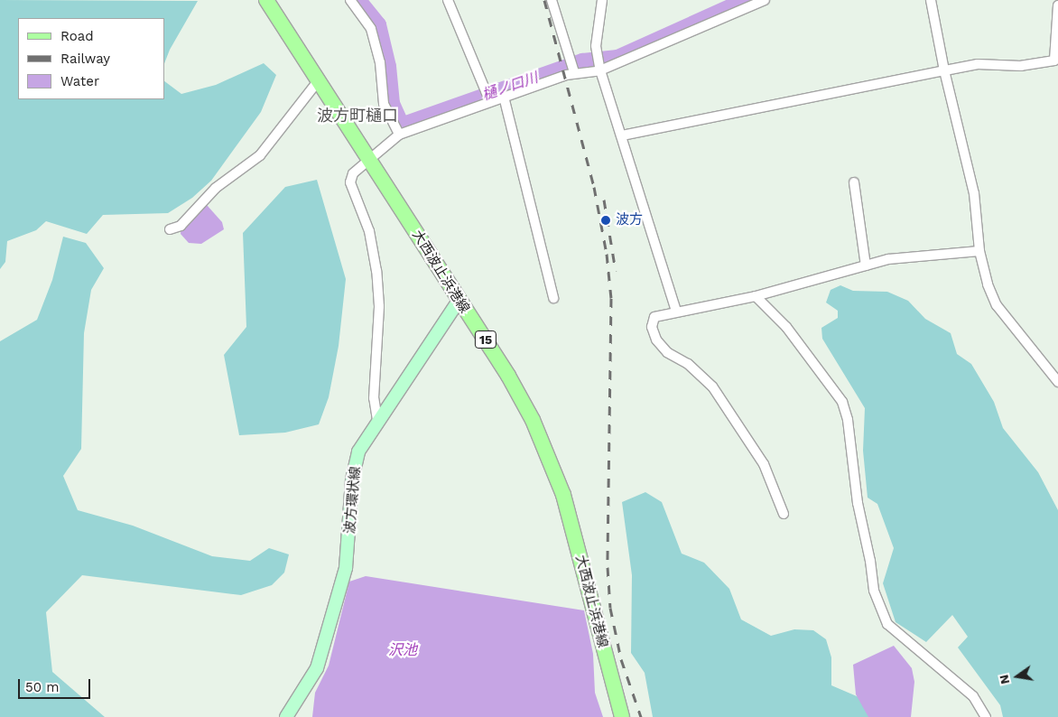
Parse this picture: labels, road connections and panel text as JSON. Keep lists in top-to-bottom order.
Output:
{
  "streets": {
    "main road": ["大西波止浜港線", "15", "波方環状線"]
  },
  "crossings": [
    ["大西波止浜港線", "波方環状線"]
  ],
  "districts": ["波方町樋口"],
  "water": ["樋ノ口川", "沢池"],
  "places": ["波方"],
  "legend": ["Road", "Railway", "Water"],
  "scale_bar": "50 m",
  "north": "left"
}
